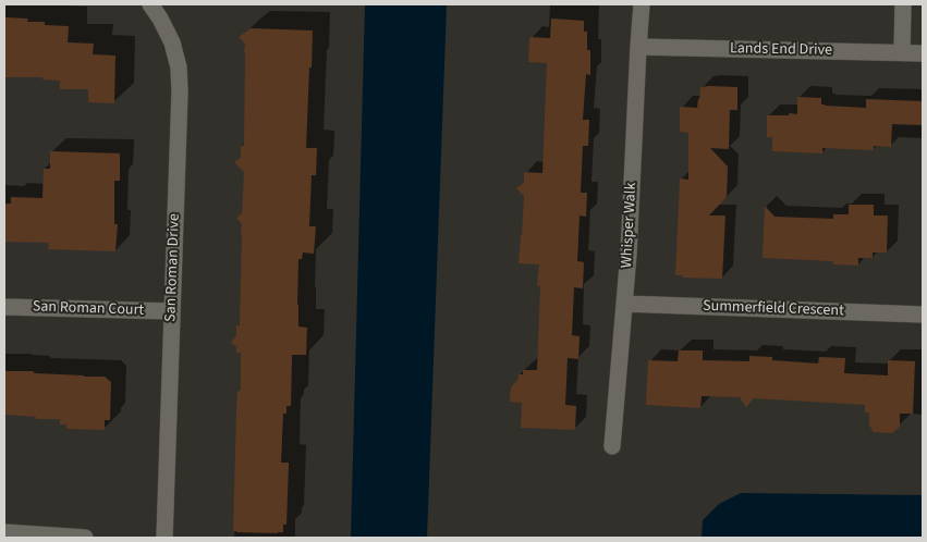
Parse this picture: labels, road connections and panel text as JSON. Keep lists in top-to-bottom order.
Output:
{
  "streets": {
    "street": [
      "Lands End Drive",
      "Whisper Walk",
      "San Roman Drive",
      "San Roman Court",
      "Summerfield Crescent"
    ]
  },
  "crossings": [
    ["Lands End Drive", "Whisper Walk"],
    ["Whisper Walk", "Summerfield Crescent"],
    ["San Roman Drive", "San Roman Court"]
  ]
}
